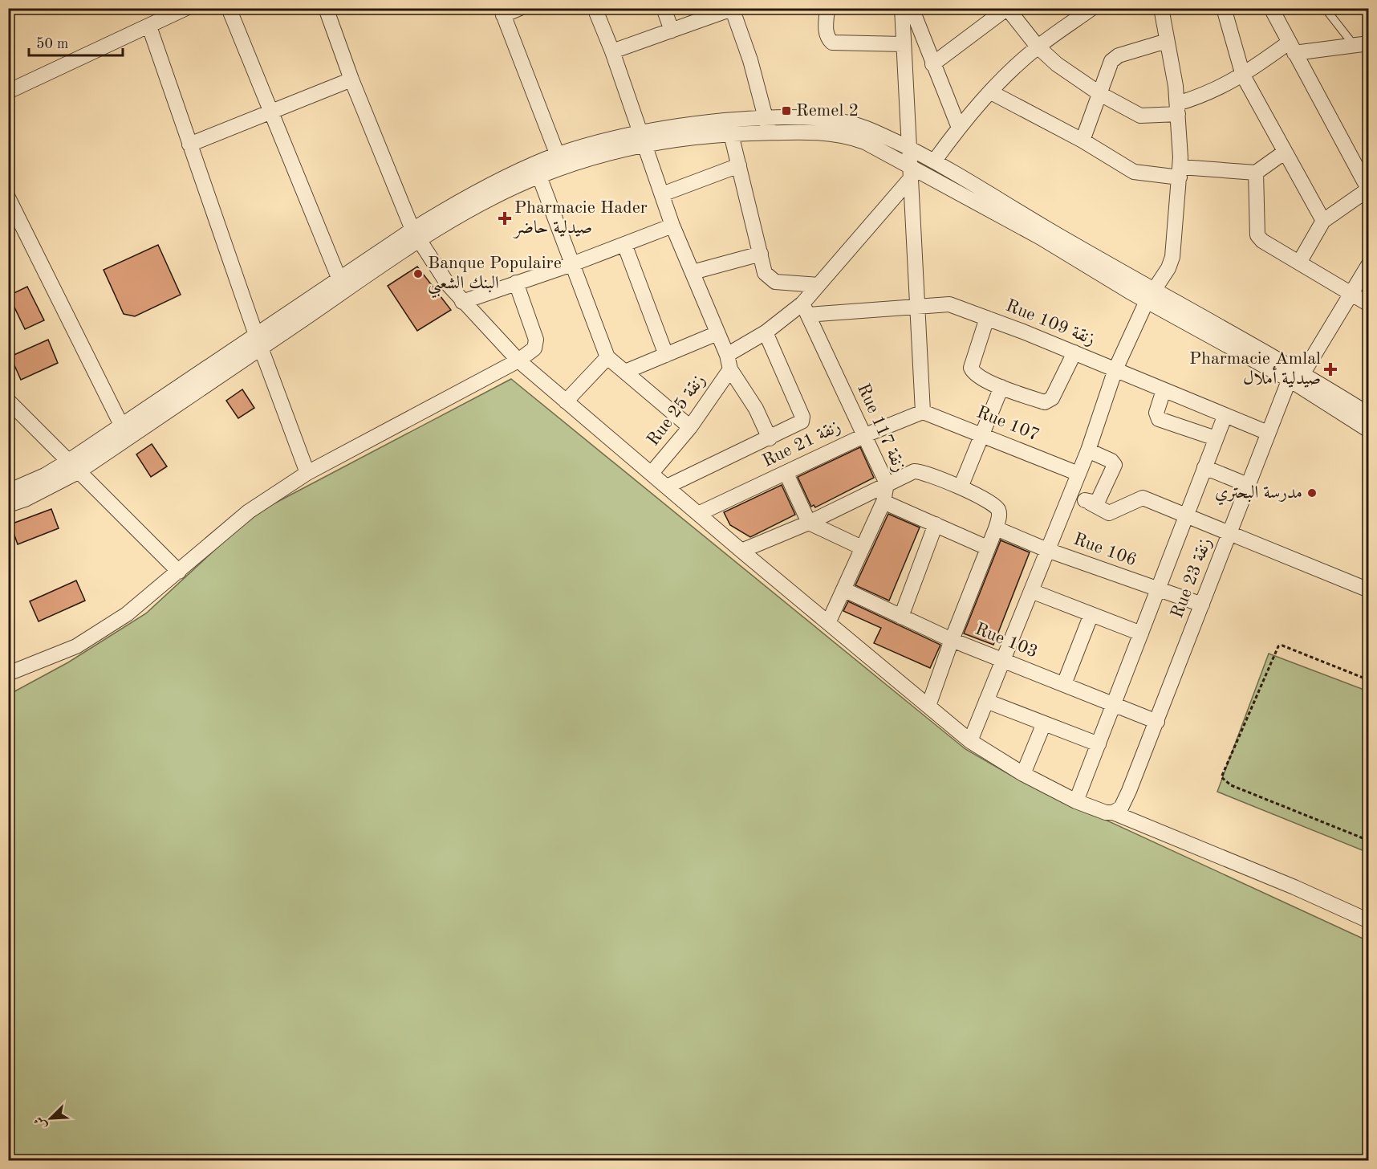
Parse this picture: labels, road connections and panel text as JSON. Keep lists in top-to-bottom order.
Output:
{
  "streets": {
    "street": [
      "Rue 109 زنقة",
      "Rue 25 زنقة",
      "Rue 107",
      "Rue 117 زنقة",
      "Rue 21 زنقة",
      "Rue 106",
      "Rue 23 زنقة",
      "Rue 103"
    ]
  },
  "crossings": [
    ["Rue 109 زنقة", "Rue 117 زنقة"],
    ["Rue 109 زنقة", "Rue 23 زنقة"],
    ["Rue 107", "Rue 21 زنقة"],
    ["Rue 117 زنقة", "Rue 21 زنقة"],
    ["Rue 117 زنقة", "Rue 103"],
    ["Rue 106", "Rue 23 زنقة"],
    ["Rue 23 زنقة", "Rue 103"]
  ],
  "places": {
    "transit": ["Remel 2"],
    "health": ["Pharmacie Hader صيدلية حاضر", "Pharmacie Amlal صيدلية أملال"],
    "other": ["Banque Populaire البنك الشعبي", "مدرسة البحتري"]
  },
  "scale_bar": "50 m",
  "north": "bottom left"
}
